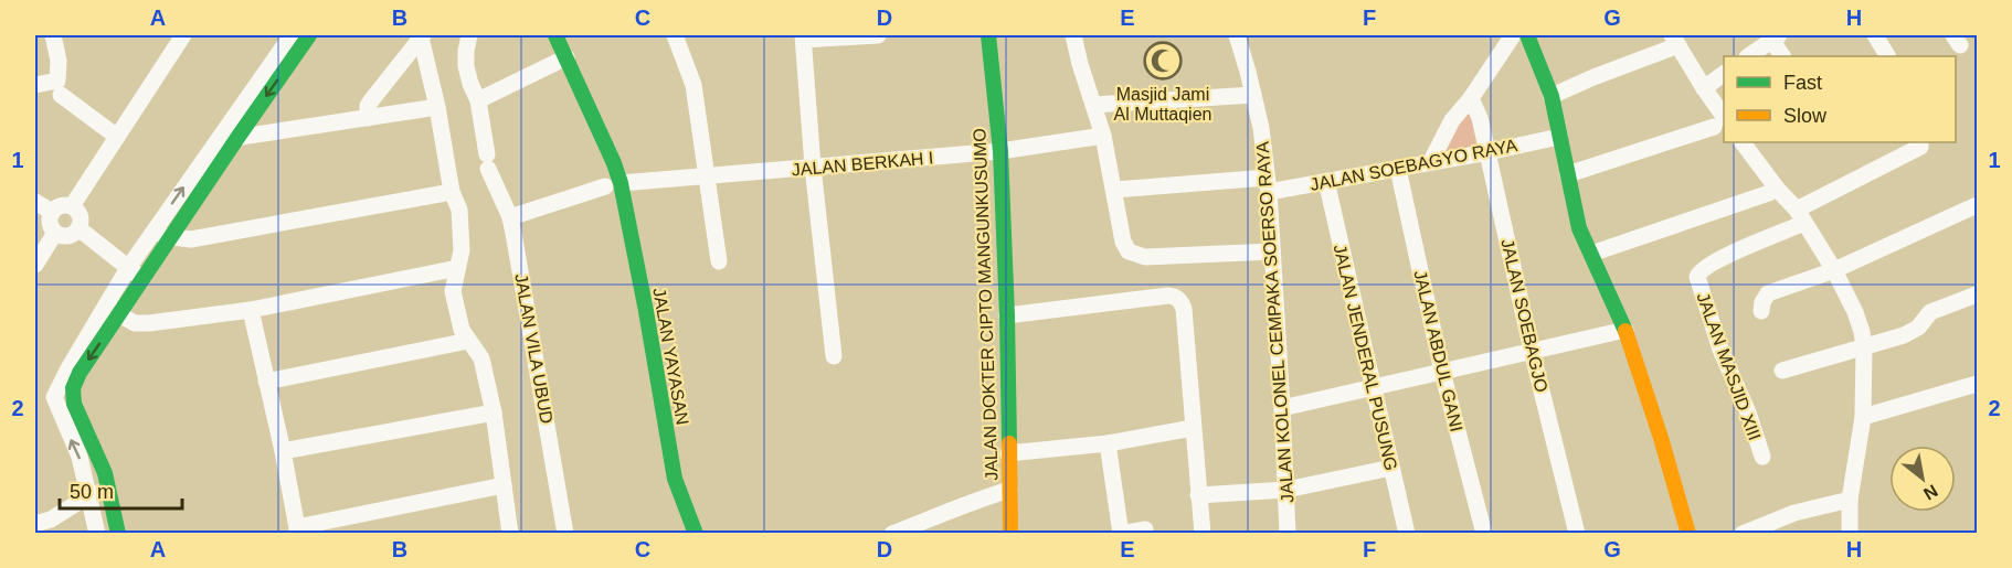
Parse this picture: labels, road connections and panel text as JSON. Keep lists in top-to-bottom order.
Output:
{
  "streets": {
    "street": [
      "JALAN BERKAH I",
      "JALAN SOEBAGYO RAYA",
      "JALAN DOKTER CIPTO MANGUNKUSUMO",
      "JALAN SOEBAGJO",
      "JALAN KOLONEL CEMPAKA SOERSO RAYA",
      "JALAN VILA UBUD",
      "JALAN ABDUL GANI",
      "JALAN YAYASAN",
      "JALAN JENDERAL PUSUNG",
      "JALAN MASJID XIII"
    ]
  },
  "crossings": [
    ["JALAN BERKAH I", "JALAN DOKTER CIPTO MANGUNKUSUMO"],
    ["JALAN BERKAH I", "JALAN VILA UBUD"],
    ["JALAN BERKAH I", "JALAN YAYASAN"],
    ["JALAN SOEBAGYO RAYA", "JALAN SOEBAGJO"],
    ["JALAN SOEBAGYO RAYA", "JALAN KOLONEL CEMPAKA SOERSO RAYA"],
    ["JALAN SOEBAGYO RAYA", "JALAN ABDUL GANI"],
    ["JALAN SOEBAGYO RAYA", "JALAN JENDERAL PUSUNG"]
  ],
  "places": {
    "mosque": ["Masjid Jami Al Muttaqien"]
  },
  "legend": ["Fast", "Slow"],
  "scale_bar": "50 m",
  "north": "bottom right",
  "grid": {
    "columns": [
      "A",
      "B",
      "C",
      "D",
      "E",
      "F",
      "G",
      "H"
    ],
    "rows": ["1", "2"]
  }
}
